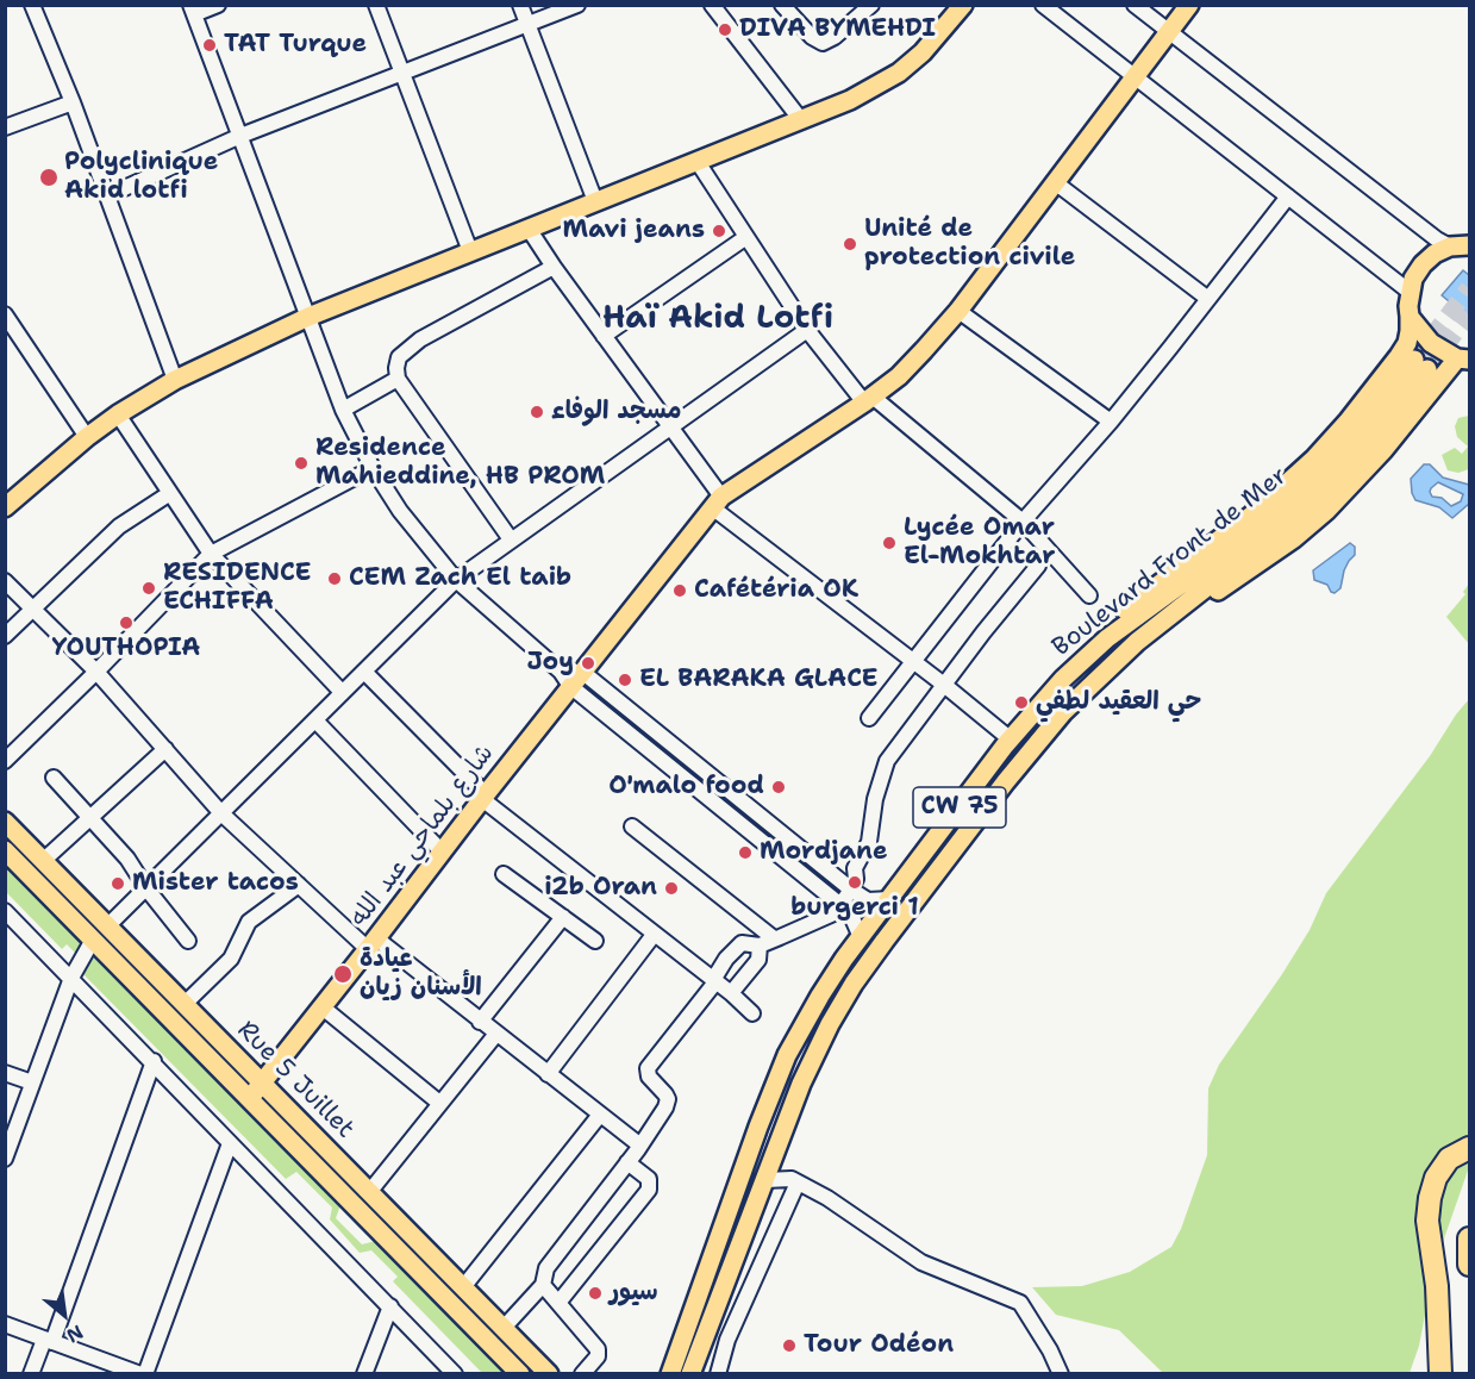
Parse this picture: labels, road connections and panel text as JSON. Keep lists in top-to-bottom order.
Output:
{
  "streets": {
    "main road": [
      "Boulevard Front de Mer",
      "CW 75",
      "شارع بلماحي عبد الله",
      "Rue 5 Juillet"
    ]
  },
  "crossings": [
    ["Boulevard Front de Mer", "CW 75"],
    ["شارع بلماحي عبد الله", "Rue 5 Juillet"]
  ],
  "districts": ["Haï Akid Lotfi"],
  "places": [
    "DIVA BYMEHDI",
    "TAT Turque",
    "Polyclinique Akid lotfi",
    "Mavi jeans",
    "Unité de protection civile",
    "مسجد الوفاء",
    "Residence Mahieddine, HB PROM",
    "Lycée Omar El-Mokhtar",
    "CEM Zach El taib",
    "RESIDENCE ECHIFFA",
    "Cafétéria OK",
    "YOUTHOPIA",
    "Joy",
    "EL BARAKA GLACE",
    "حي العقيد لطفي",
    "O'malo food",
    "Mordjane",
    "burgerci 1",
    "Mister tacos",
    "i2b Oran",
    "عيادة الأسنان زيان",
    "سيور",
    "Tour Odéon"
  ],
  "north": "bottom right"
}
